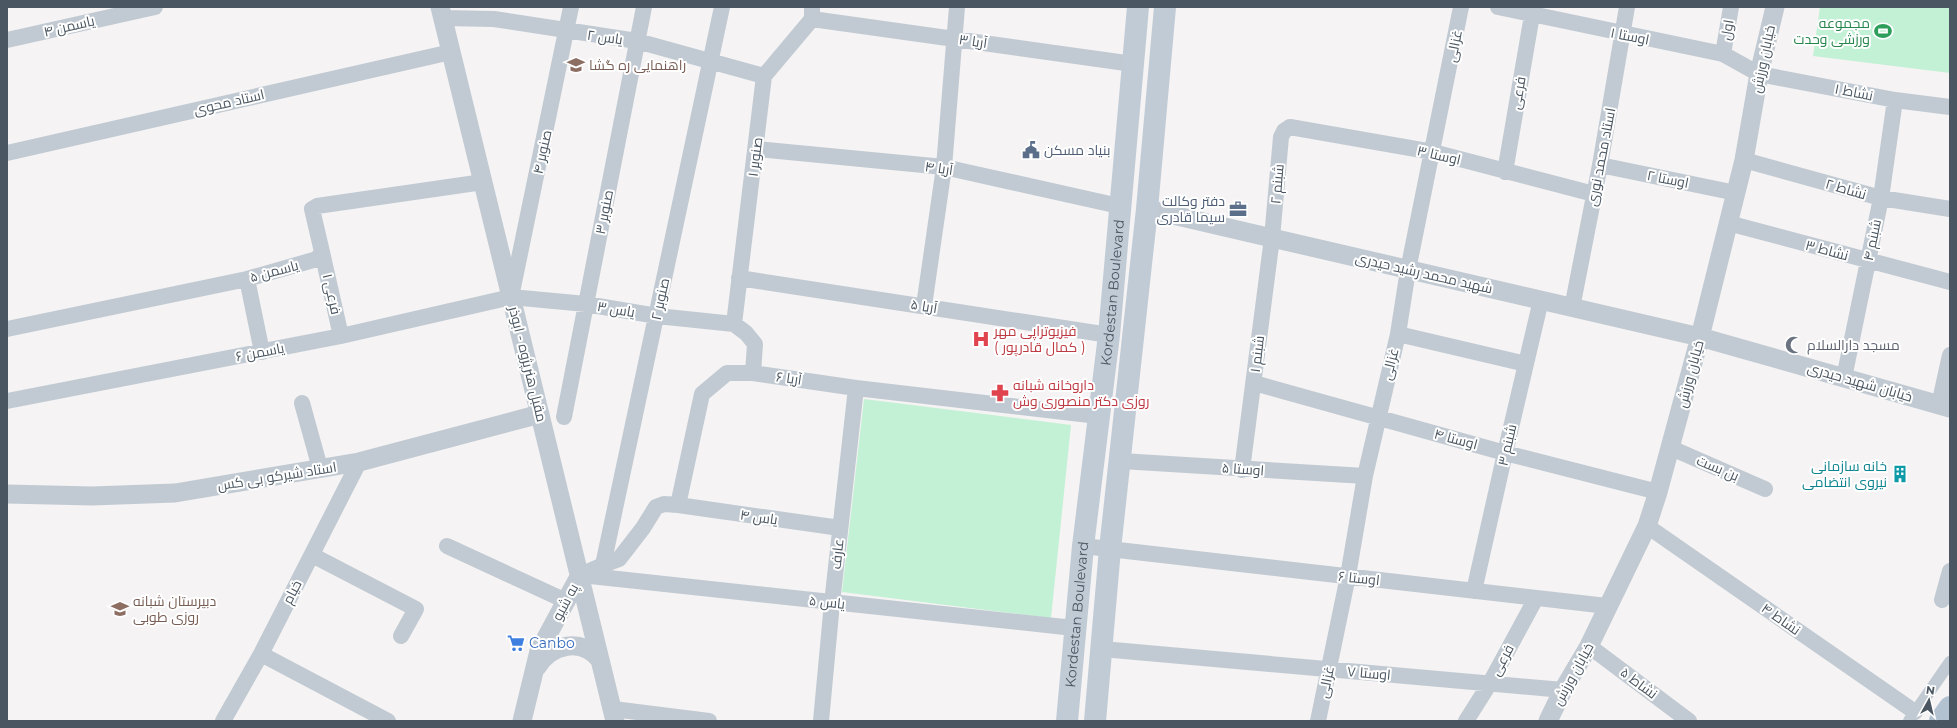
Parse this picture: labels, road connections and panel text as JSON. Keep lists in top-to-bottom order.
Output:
{
  "streets": {
    "main road": ["Kordestan Boulevard"],
    "street": [
      "یاسمن ۴",
      "اول",
      "اوستا ۱",
      "یاس ۲",
      "آریا ۳",
      "غزالی",
      "خیابان ورزش",
      "نشاط ۱",
      "فرعی",
      "استاد محوی",
      "صنوبر ۴",
      "اوستا ۳",
      "صنوبر ۱",
      "استاد محمد نوری",
      "آریا ۴",
      "اوستا ۲",
      "شبنم ۲",
      "نشاط ۲",
      "صنوبر ۳",
      "شبنم ۴",
      "نشاط ۳",
      "یاسمن ۵",
      "شهید محمد رشید حیدری",
      "فرعی ۱",
      "صنوبر ۲",
      "آریا ۵",
      "یاس ۳",
      "یاسمن ۶",
      "شبنم ۱",
      "مقبل هنرپژوه - ابوذر",
      "آریا ۶",
      "خیابان شهید حیدری",
      "اوستا ۴",
      "شبنم ۳",
      "بن بست",
      "اوستا ۵",
      "استاد شیرکو بی کس",
      "یاس ۴",
      "عارف",
      "اوستا ۶",
      "خیام",
      "په شیو",
      "یاس ۵",
      "نشاط ۴",
      "اوستا ۷",
      "نشاط ۵"
    ]
  },
  "crossings": [
    ["اول", "اوستا ۱"],
    ["اوستا ۱", "خیابان ورزش"],
    ["اوستا ۱", "نشاط ۱"],
    ["اوستا ۱", "فرعی"],
    ["اوستا ۱", "استاد محمد نوری"],
    ["یاس ۲", "صنوبر ۴"],
    ["یاس ۲", "صنوبر ۱"],
    ["یاس ۲", "صنوبر ۳"],
    ["یاس ۲", "صنوبر ۲"],
    ["یاس ۲", "مقبل هنرپژوه - ابوذر"],
    ["آریا ۳", "Kordestan Boulevard"],
    ["غزالی", "اوستا ۳"],
    ["غزالی", "شهید محمد رشید حیدری"],
    ["غزالی", "اوستا ۴"],
    ["غزالی", "اوستا ۵"],
    ["غزالی", "اوستا ۶"],
    ["غزالی", "اوستا ۷"],
    ["خیابان ورزش", "نشاط ۱"],
    ["خیابان ورزش", "اوستا ۲"],
    ["خیابان ورزش", "نشاط ۲"],
    ["خیابان ورزش", "نشاط ۳"],
    ["خیابان ورزش", "شهید محمد رشید حیدری"],
    ["خیابان ورزش", "خیابان شهید حیدری"],
    ["خیابان ورزش", "اوستا ۴"],
    ["خیابان ورزش", "بن بست"],
    ["خیابان ورزش", "اوستا ۶"],
    ["خیابان ورزش", "نشاط ۴"],
    ["خیابان ورزش", "اوستا ۷"],
    ["خیابان ورزش", "نشاط ۵"],
    ["نشاط ۱", "شبنم ۴"],
    ["فرعی", "اوستا ۳"],
    ["فرعی", "اوستا ۶"],
    ["فرعی", "اوستا ۷"],
    ["استاد محوی", "مقبل هنرپژوه - ابوذر"],
    ["صنوبر ۴", "یاس ۳"],
    ["صنوبر ۴", "یاسمن ۶"],
    ["صنوبر ۴", "مقبل هنرپژوه - ابوذر"],
    ["اوستا ۳", "استاد محمد نوری"],
    ["اوستا ۳", "شبنم ۲"],
    ["صنوبر ۱", "آریا ۴"],
    ["صنوبر ۱", "آریا ۵"],
    ["صنوبر ۱", "یاس ۳"],
    ["استاد محمد نوری", "اوستا ۲"],
    ["استاد محمد نوری", "شهید محمد رشید حیدری"],
    ["آریا ۴", "Kordestan Boulevard"],
    ["شبنم ۲", "شهید محمد رشید حیدری"],
    ["شبنم ۲", "شبنم ۱"],
    ["نشاط ۲", "شبنم ۴"],
    ["صنوبر ۳", "یاس ۳"],
    ["شبنم ۴", "نشاط ۳"],
    ["شبنم ۴", "خیابان شهید حیدری"],
    ["یاسمن ۵", "فرعی ۱"],
    ["شهید محمد رشید حیدری", "Kordestan Boulevard"],
    ["شهید محمد رشید حیدری", "شبنم ۱"],
    ["شهید محمد رشید حیدری", "خیابان شهید حیدری"],
    ["شهید محمد رشید حیدری", "شبنم ۳"],
    ["Kordestan Boulevard", "آریا ۵"],
    ["Kordestan Boulevard", "آریا ۶"],
    ["Kordestan Boulevard", "اوستا ۵"],
    ["Kordestan Boulevard", "اوستا ۶"],
    ["Kordestan Boulevard", "یاس ۵"],
    ["Kordestan Boulevard", "اوستا ۷"],
    ["فرعی ۱", "یاسمن ۶"],
    ["صنوبر ۲", "یاس ۳"],
    ["یاس ۳", "یاسمن ۶"],
    ["یاس ۳", "مقبل هنرپژوه - ابوذر"],
    ["یاسمن ۶", "مقبل هنرپژوه - ابوذر"],
    ["شبنم ۱", "اوستا ۴"],
    ["شبنم ۱", "اوستا ۵"],
    ["مقبل هنرپژوه - ابوذر", "استاد شیرکو بی کس"],
    ["مقبل هنرپژوه - ابوذر", "په شیو"],
    ["مقبل هنرپژوه - ابوذر", "یاس ۵"],
    ["آریا ۶", "یاس ۴"],
    ["آریا ۶", "عارف"],
    ["اوستا ۴", "شبنم ۳"],
    ["شبنم ۳", "اوستا ۶"],
    ["استاد شیرکو بی کس", "خیام"],
    ["یاس ۴", "عارف"],
    ["عارف", "یاس ۵"],
    ["په شیو", "یاس ۵"]
  ],
  "places": {
    "sports": ["مجموعه ورزشی وحدت"],
    "school or university": ["راهنمایی ره گشا", "دبیرستان شبانه روزی طوبی"],
    "public building": ["بنیاد مسکن"],
    "office": ["دفتر وکالت سیما قادری"],
    "hospital": ["فیزیوتراپی مهر ( کمال قادرپور )"],
    "mosque": ["مسجد دارالسلام"],
    "pharmacy": ["داروخانه شبانه روزی دکتر منصوری وش"],
    "building": ["خانه سازمانی نیروی انتضامی"],
    "supermarket": ["Canbo"]
  },
  "north": "top"
}
